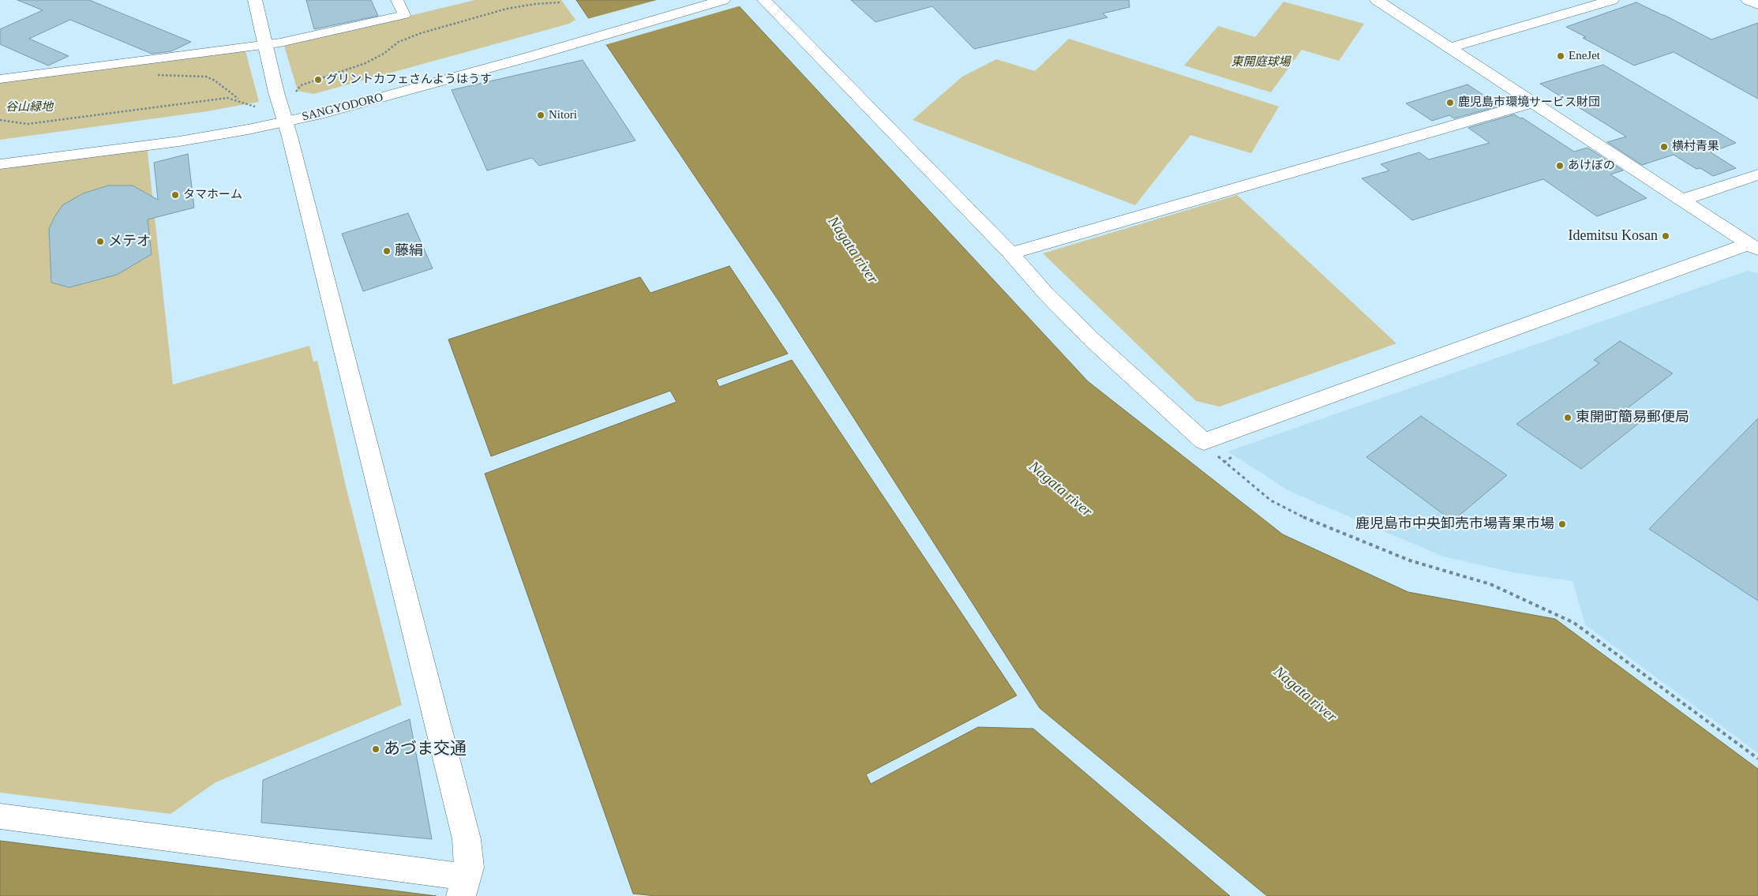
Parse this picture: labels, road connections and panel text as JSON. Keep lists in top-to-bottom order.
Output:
{
  "streets": {
    "street": ["SANGYODORO"]
  },
  "water": ["Nagata river"],
  "parks": ["東開庭球場", "谷山緑地"],
  "places": [
    "EneJet",
    "グリントカフェさんようはうす",
    "鹿児島市環境サービス財団",
    "Nitori",
    "横村青果",
    "あけぼの",
    "タマホーム",
    "Idemitsu Kosan",
    "メテオ",
    "藤絹",
    "東開町簡易郵便局",
    "鹿児島市中央卸売市場青果市場",
    "あづま交通"
  ]
}
